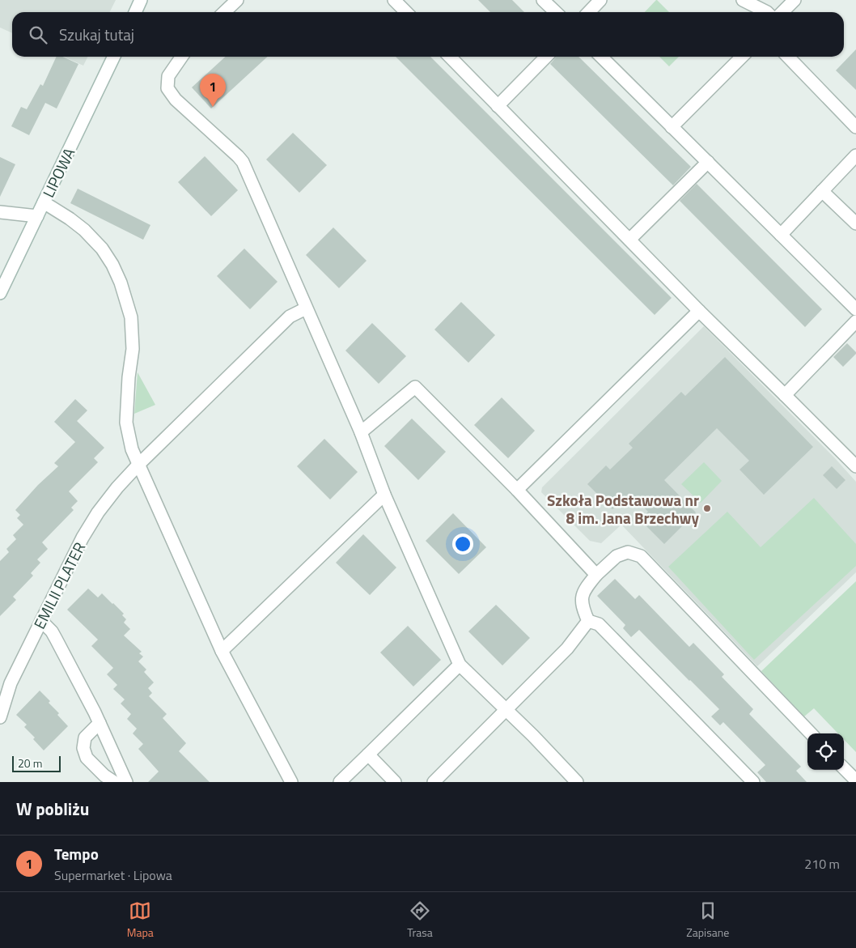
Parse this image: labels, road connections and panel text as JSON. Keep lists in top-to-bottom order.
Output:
{
  "streets": {
    "street": ["LIPOWA", "EMILII PLATER"]
  },
  "places": ["Szkoła Podstawowa nr 8 im. Jana Brzechwy"],
  "scale_bar": "20 m",
  "page": {
    "search": "Szukaj tutaj",
    "pins": "1",
    "scale": "20 m",
    "heading": "W pobliżu",
    "list": [
      {
        "mark": "1",
        "name": "Tempo",
        "note": "Supermarket · Lipowa",
        "value": "210 m"
      }
    ],
    "nav": ["Mapa", "Trasa", "Zapisane"]
  }
}
